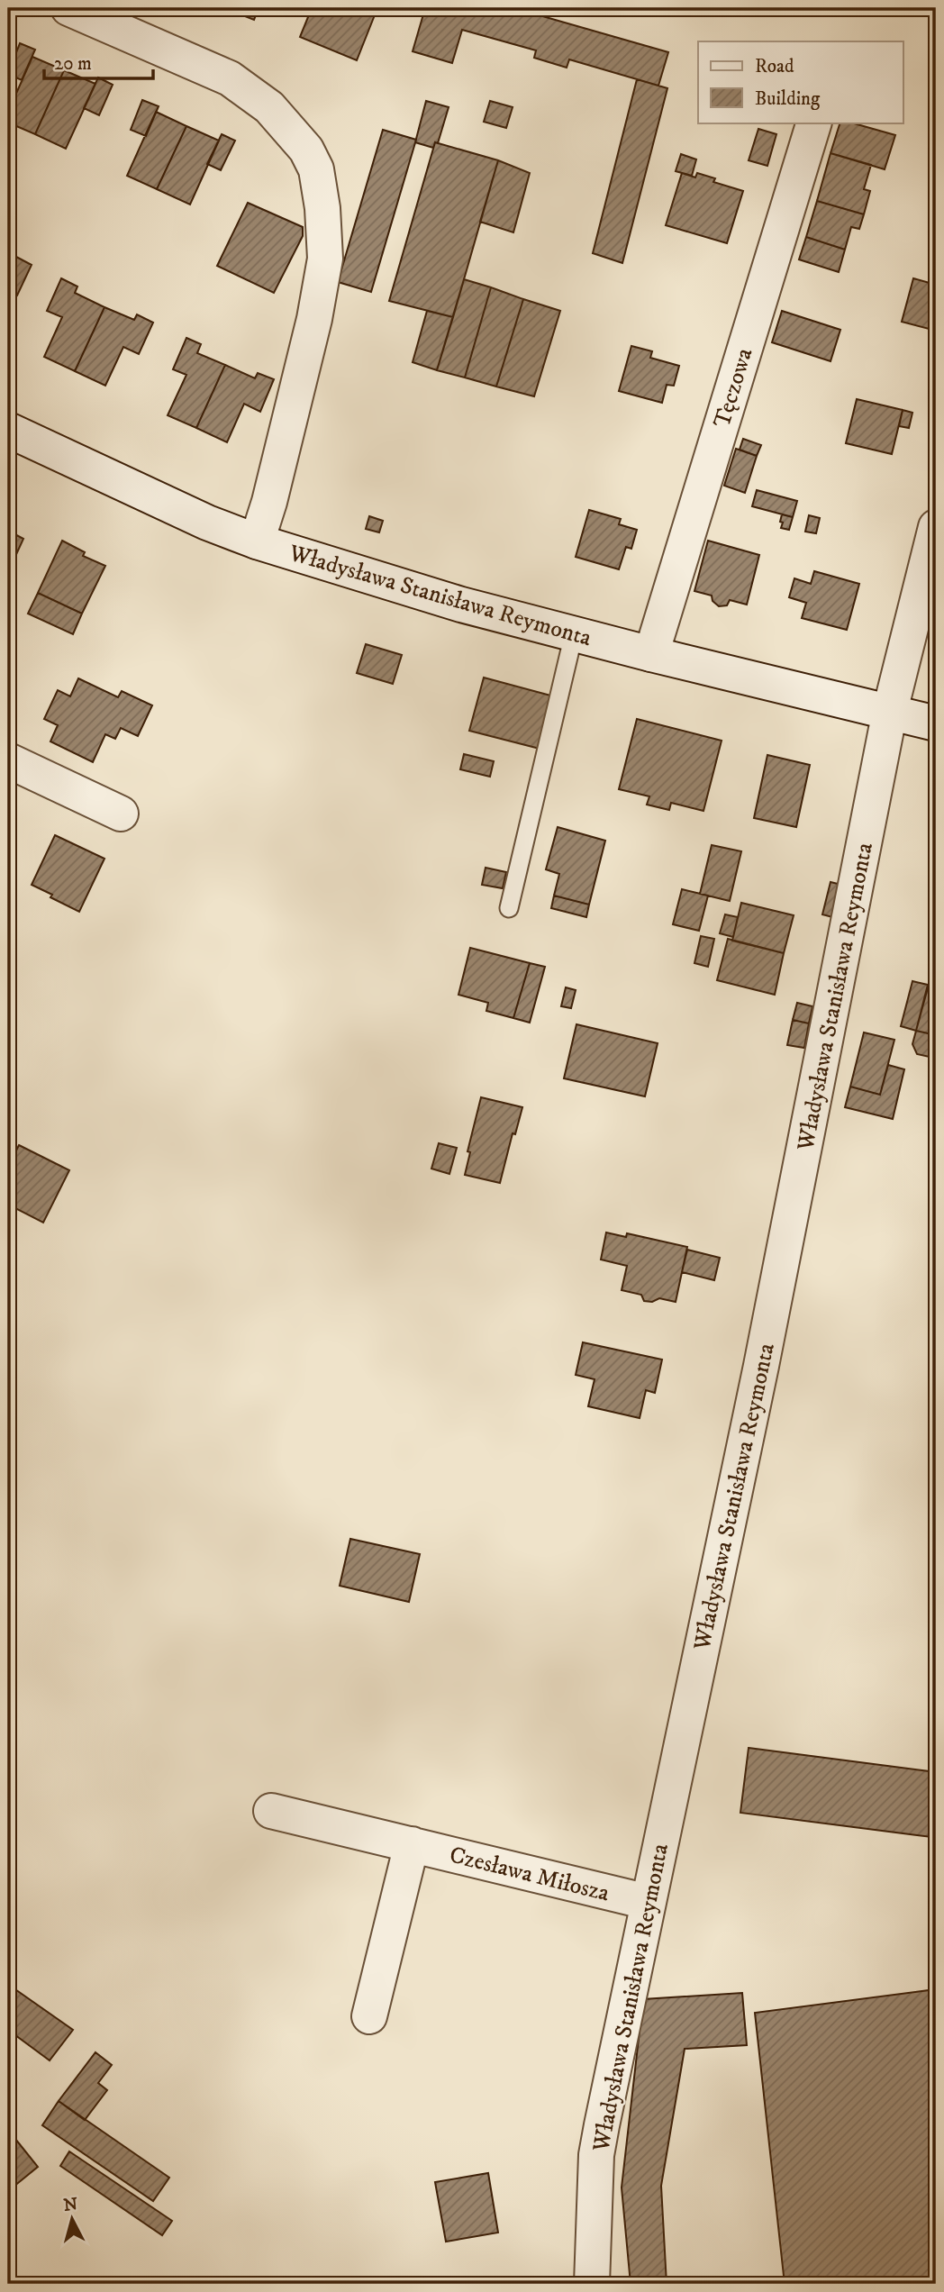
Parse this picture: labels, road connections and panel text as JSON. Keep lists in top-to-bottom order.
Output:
{
  "streets": {
    "street": ["Tęczowa", "Władysława Stanisława Reymonta", "Czesława Miłosza"]
  },
  "crossings": [
    ["Tęczowa", "Władysława Stanisława Reymonta"],
    ["Władysława Stanisława Reymonta", "Czesława Miłosza"]
  ],
  "legend": ["Road", "Building"],
  "scale_bar": "20 m",
  "north": "top"
}
